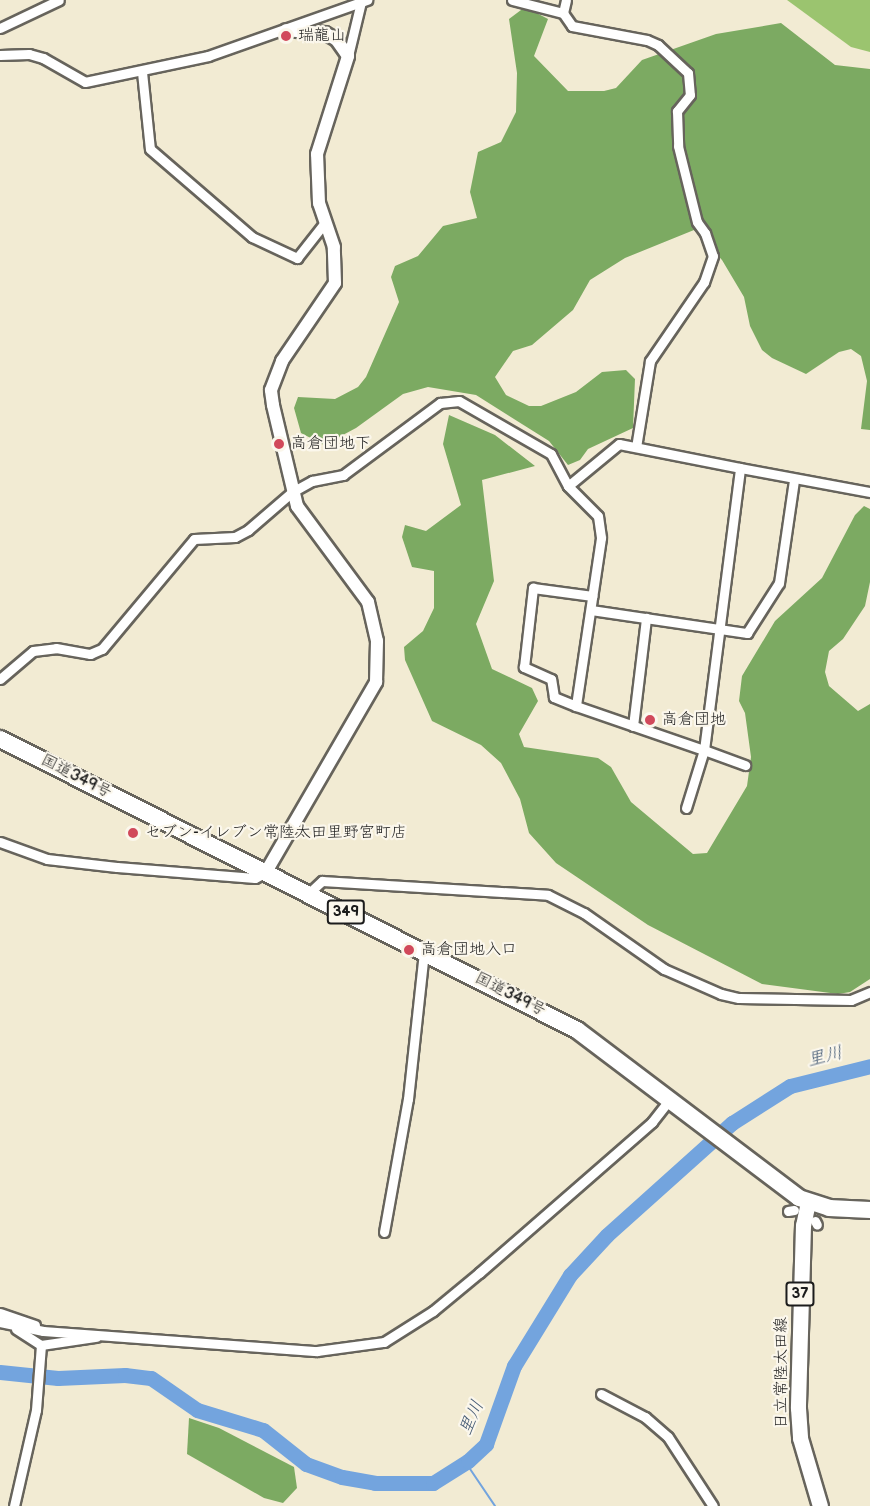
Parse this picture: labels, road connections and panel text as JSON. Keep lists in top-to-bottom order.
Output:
{
  "streets": {
    "highway": ["国道349号", "349"],
    "main road": ["37", "日立常陸太田線"]
  },
  "crossings": [
    ["国道349号", "日立常陸太田線"]
  ],
  "water": ["里川"],
  "places": [
    "瑞龍山",
    "高倉団地下",
    "高倉団地",
    "セブン-イレブン常陸太田里野宮町店",
    "高倉団地入口"
  ]
}
